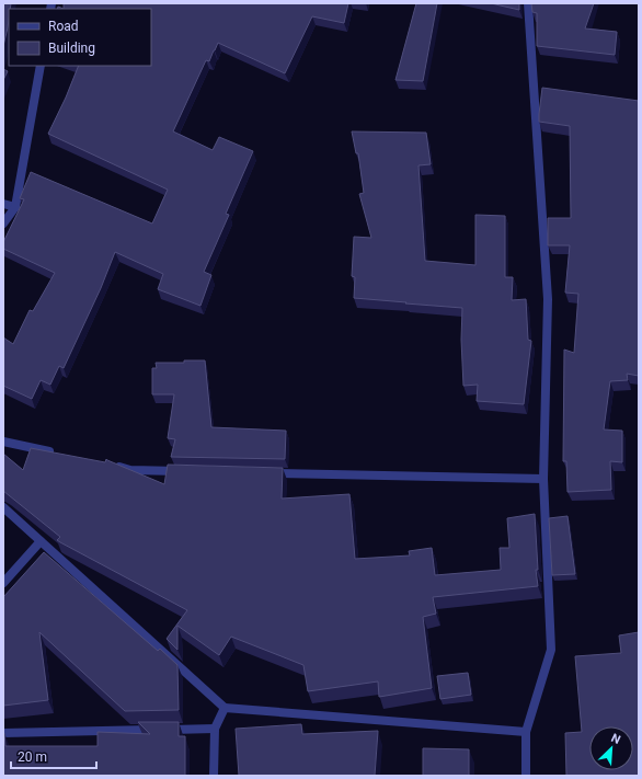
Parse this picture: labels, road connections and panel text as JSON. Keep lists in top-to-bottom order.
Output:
{
  "legend": ["Road", "Building"],
  "scale_bar": "20 m",
  "north": "top right"
}
